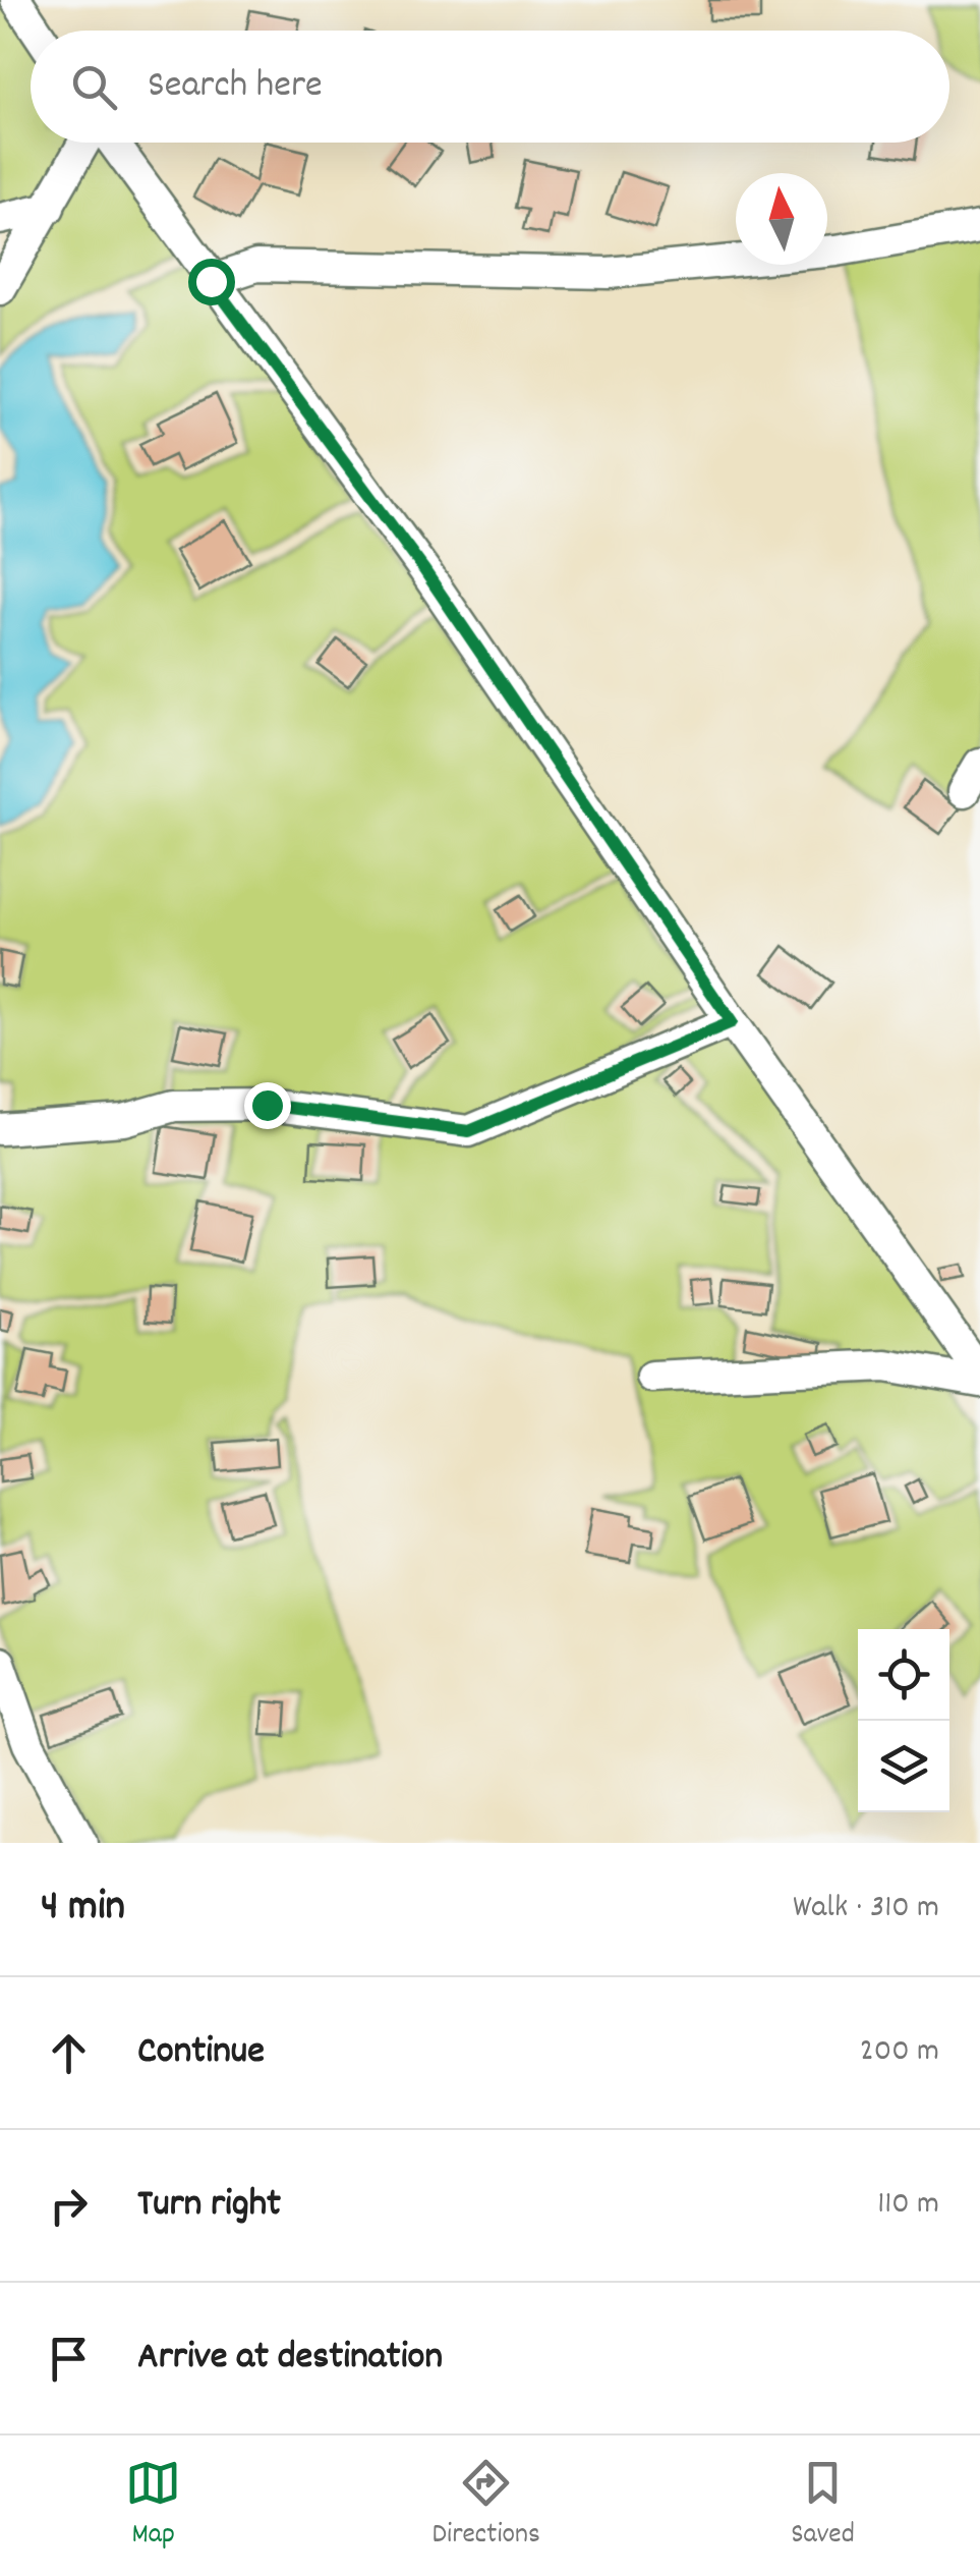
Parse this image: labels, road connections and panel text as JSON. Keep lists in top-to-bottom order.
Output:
{
  "north": "top",
  "page": {
    "search": "Search here",
    "heading": ["4 min", "Walk · 310 m"],
    "list": [
      ["Continue", "200 m"],
      ["Turn right", "110 m"],
      "Arrive at destination"
    ],
    "nav": ["Map", "Directions", "Saved"]
  }
}
